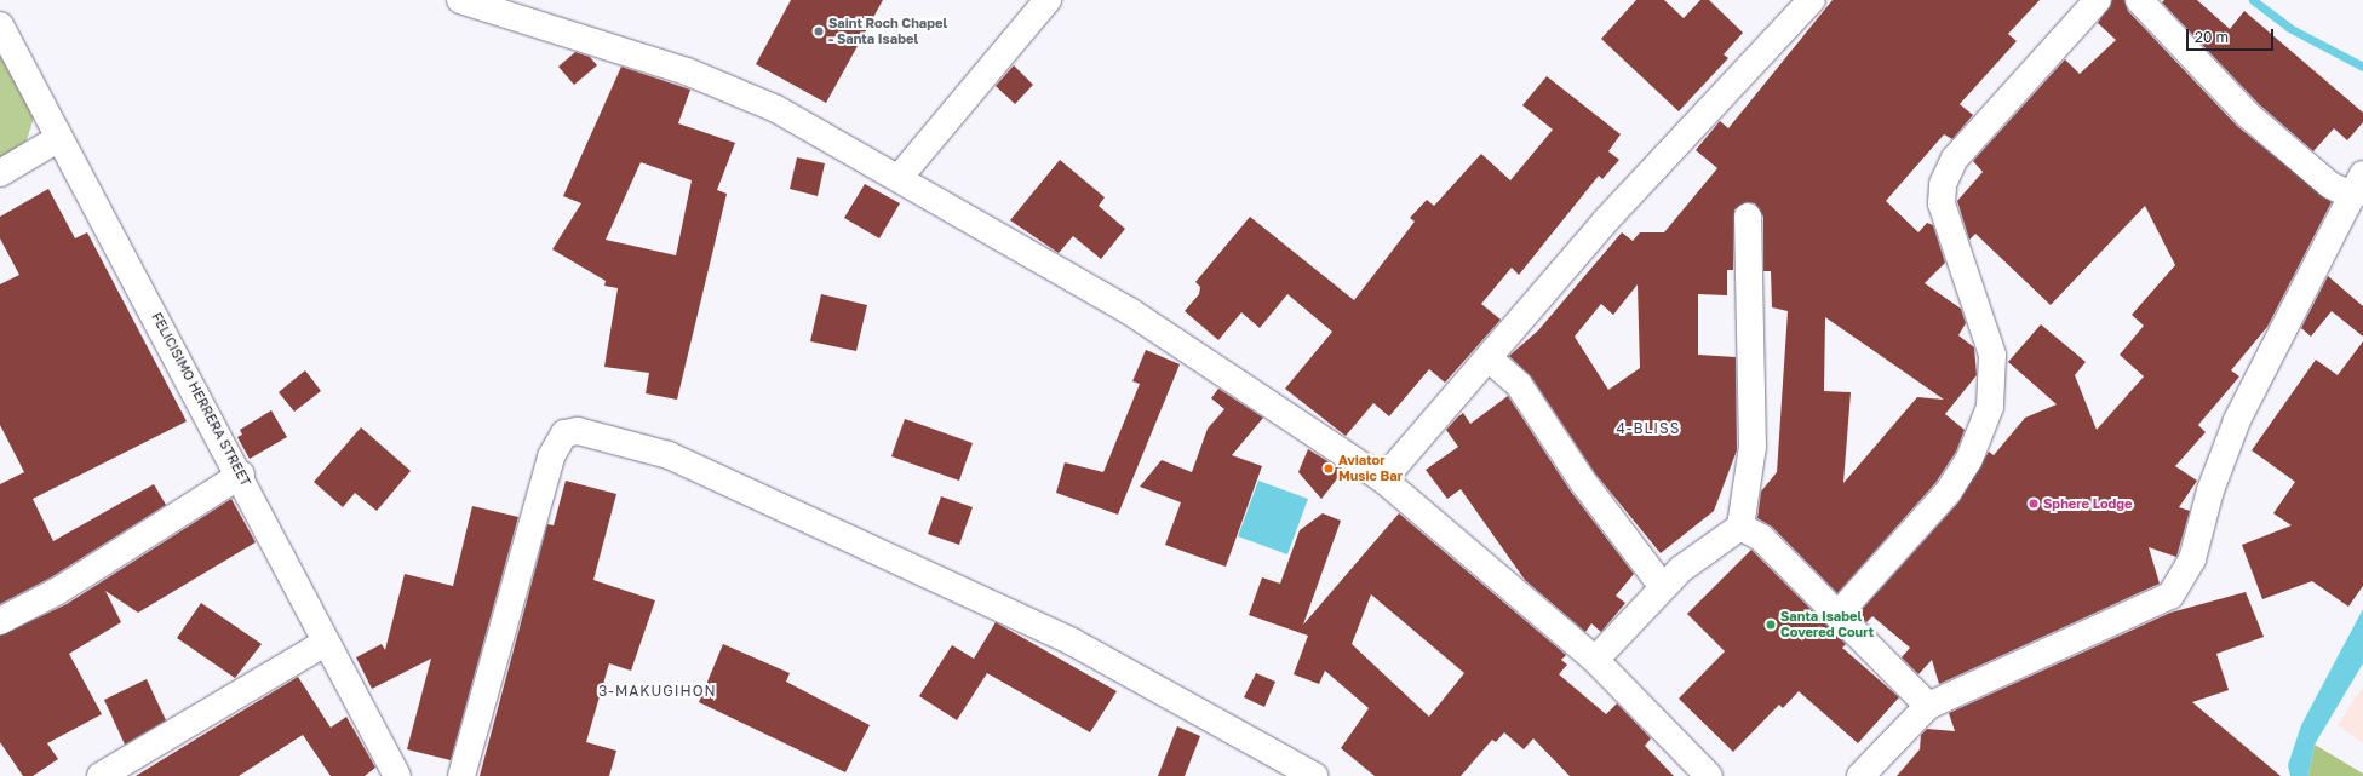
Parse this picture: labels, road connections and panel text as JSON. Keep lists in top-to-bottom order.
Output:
{
  "streets": {
    "street": ["FELICISIMO HERRERA STREET"]
  },
  "districts": ["4-BLISS", "3-MAKUGIHON"],
  "places": [
    "Saint Roch Chapel - Santa Isabel",
    "Aviator Music Bar",
    "Sphere Lodge",
    "Santa Isabel Covered Court"
  ],
  "scale_bar": "20 m"
}
